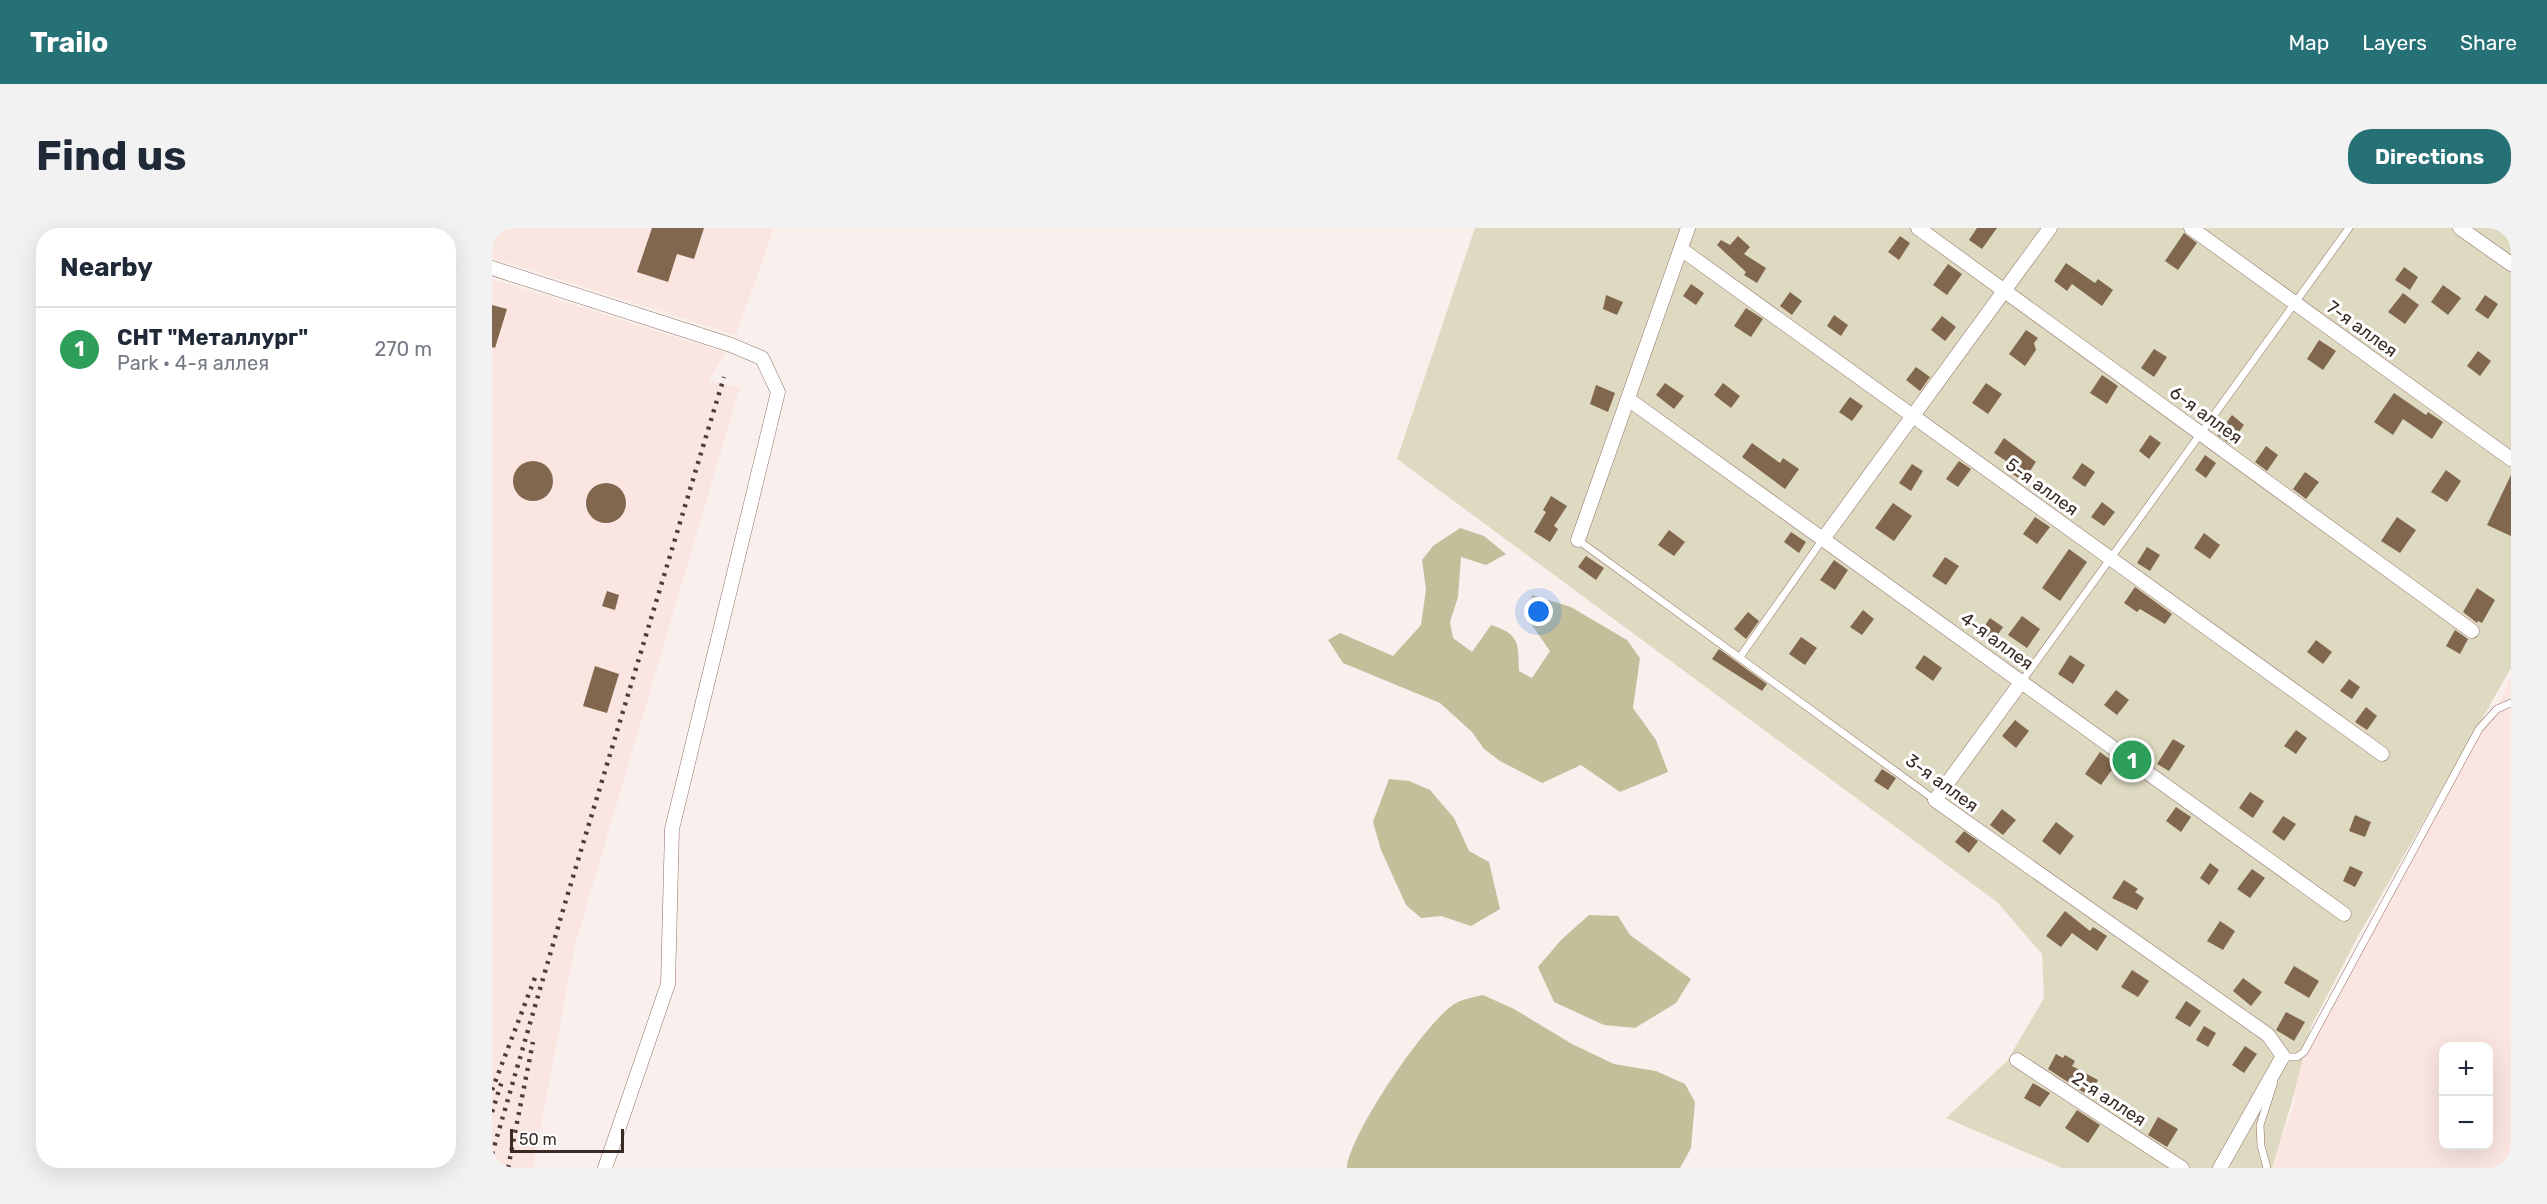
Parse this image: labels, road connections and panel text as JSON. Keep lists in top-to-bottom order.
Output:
{
  "streets": {
    "street": [
      "7-я аллея",
      "6-я аллея",
      "5-я аллея",
      "4-я аллея",
      "3-я аллея",
      "2-я аллея"
    ]
  },
  "scale_bar": "50 m",
  "page": {
    "header": "Trailo",
    "nav": ["Map", "Layers", "Share"],
    "buttons": "Directions",
    "title": "Find us",
    "heading": "Nearby",
    "list": [
      {
        "mark": "1",
        "name": "СНТ \"Металлург\"",
        "note": "Park · 4-я аллея",
        "value": "270 m"
      }
    ],
    "pins": "1",
    "map_buttons": ["+", "−"],
    "scale": "50 m"
  }
}
